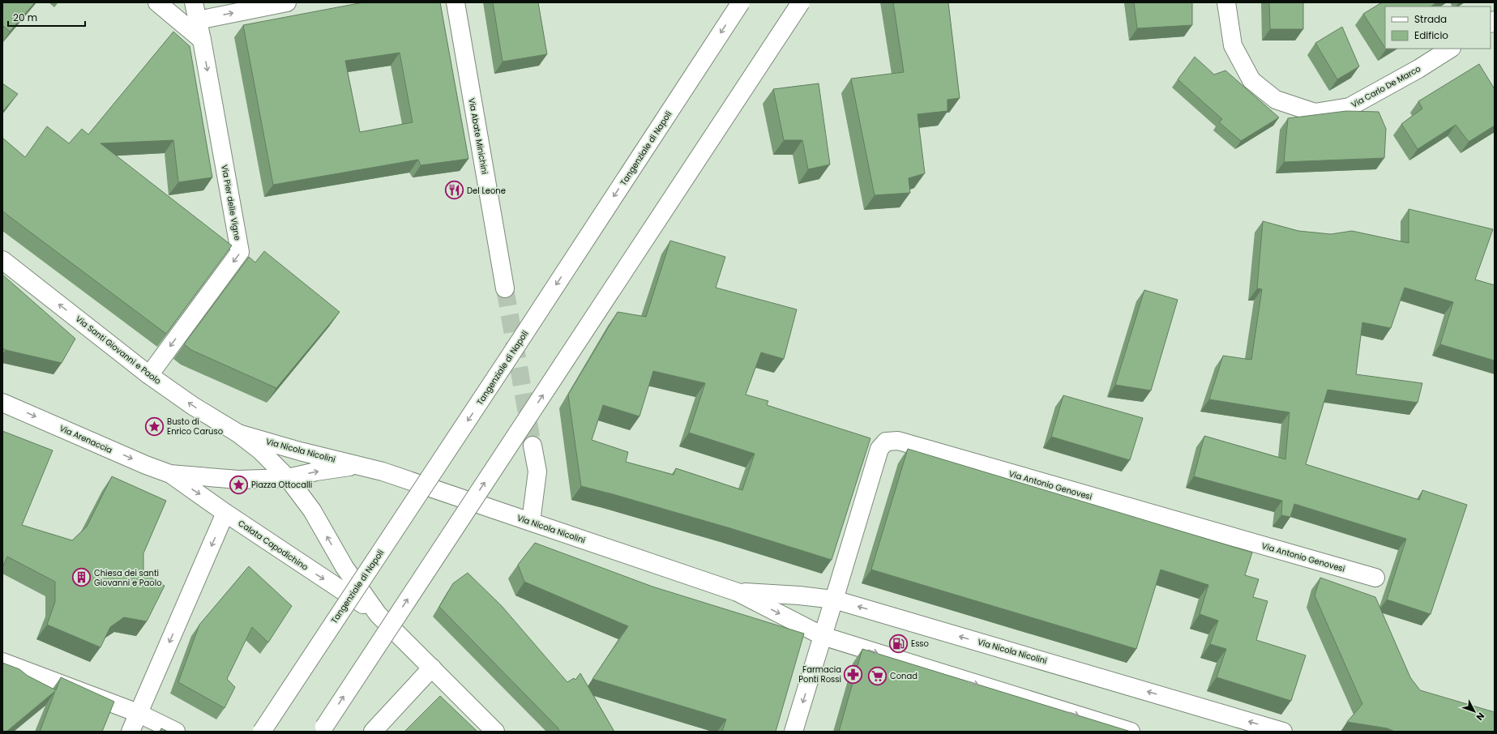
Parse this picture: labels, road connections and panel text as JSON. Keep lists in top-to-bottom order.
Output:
{
  "streets": {
    "main road": [
      "Via Carlo De Marco",
      "Via Abate Minichini",
      "Tangenziale di Napoli",
      "Via Pier delle Vigne",
      "Via Santi Giovanni e Paolo",
      "Via Arenaccia",
      "Via Nicola Nicolini",
      "Via Antonio Genovesi",
      "Calata Capodichino"
    ]
  },
  "crossings": [
    ["Via Pier delle Vigne", "Via Santi Giovanni e Paolo"],
    ["Via Santi Giovanni e Paolo", "Via Nicola Nicolini"],
    ["Via Santi Giovanni e Paolo", "Calata Capodichino"],
    ["Via Arenaccia", "Via Nicola Nicolini"],
    ["Via Arenaccia", "Calata Capodichino"],
    ["Via Nicola Nicolini", "Via Antonio Genovesi"],
    ["Via Nicola Nicolini", "Calata Capodichino"]
  ],
  "one_way": ["Via Pier delle Vigne", "Via Santi Giovanni e Paolo", "Via Arenaccia"],
  "places": {
    "restaurant": ["Del Leone"],
    "place": ["Busto di Enrico Caruso", "Piazza Ottocalli"],
    "building": ["Chiesa dei santi Giovanni e Paolo"],
    "fuel station": ["Esso"],
    "pharmacy": ["Farmacia Ponti Rossi"],
    "supermarket": ["Conad"]
  },
  "legend": ["Strada", "Edificio"],
  "scale_bar": "20 m",
  "north": "bottom right"
}
